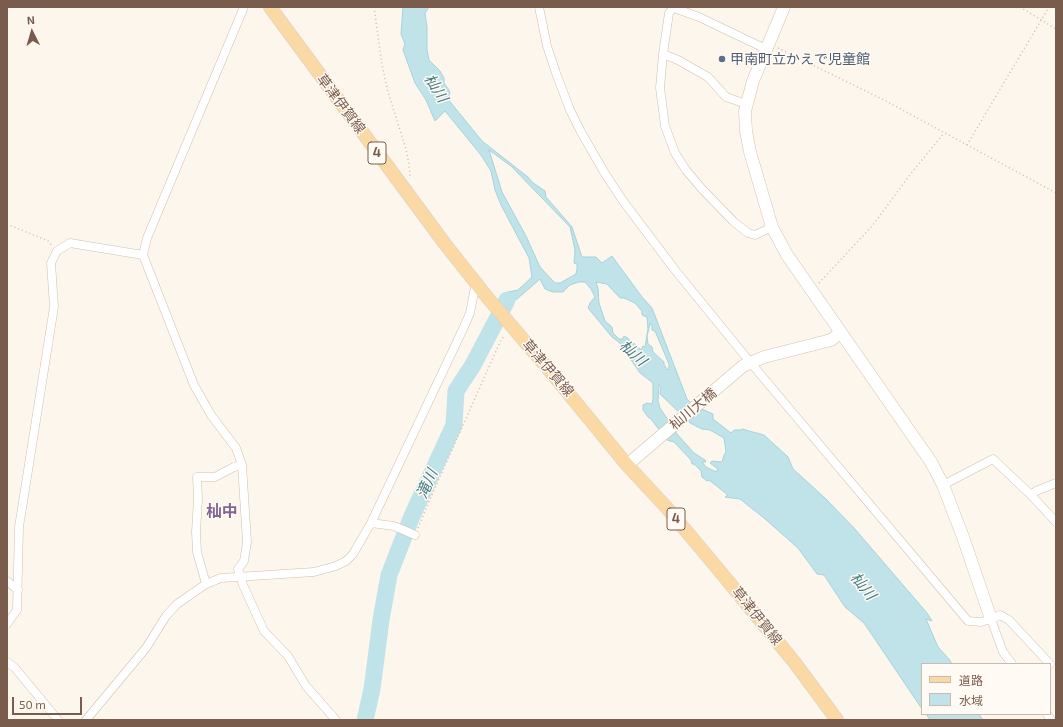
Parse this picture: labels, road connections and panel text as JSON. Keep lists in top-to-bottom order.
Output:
{
  "streets": {
    "main road": ["草津伊賀線", "4"],
    "street": ["杣川大橋"]
  },
  "crossings": [
    ["草津伊賀線", "杣川大橋"]
  ],
  "districts": ["杣中"],
  "water": ["杣川", "滝川"],
  "places": ["甲南町立かえで児童館"],
  "legend": ["道路", "水域"],
  "scale_bar": "50 m",
  "north": "top"
}
